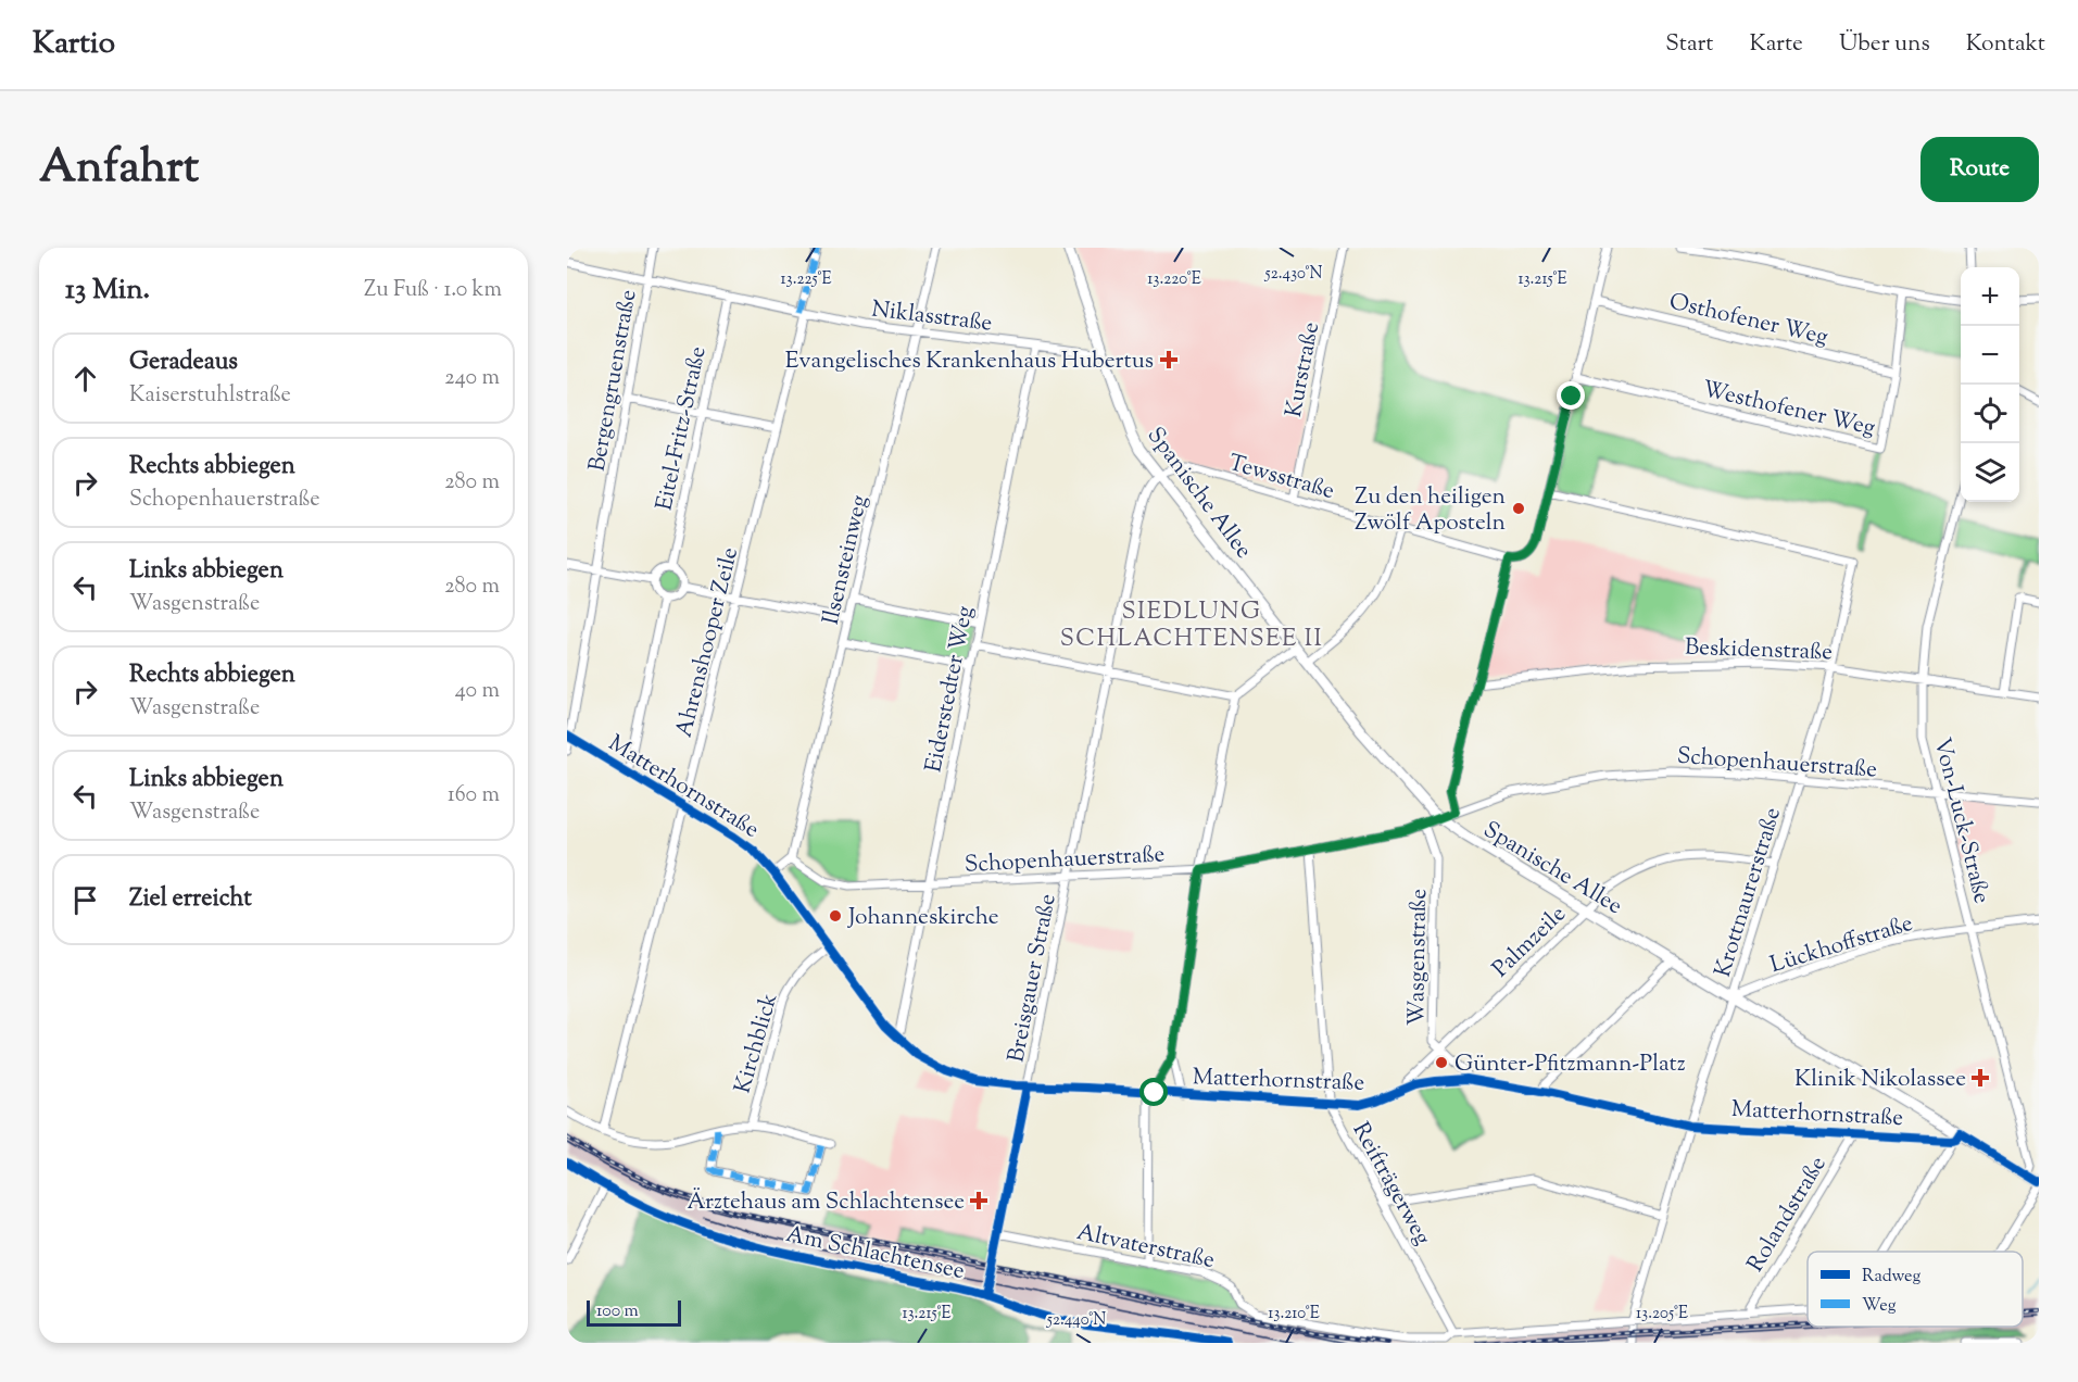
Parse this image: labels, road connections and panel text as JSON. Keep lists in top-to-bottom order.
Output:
{
  "streets": {
    "main road": ["Spanische Allee"],
    "street": [
      "Niklasstraße",
      "Osthofener Weg",
      "Kurstraße",
      "Bergengruenstraße",
      "Westhofener Weg",
      "Eitel-Fritz-Straße",
      "Tewsstraße",
      "Ilsensteinweg",
      "Ahrenshooper Zeile",
      "Beskidenstraße",
      "Eiderstedter Weg",
      "Schopenhauerstraße",
      "Matterhornstraße",
      "Von-Luck-Straße",
      "Krottnaurerstraße",
      "Palmzeile",
      "Lückhoffstraße",
      "Wasgenstraße",
      "Breisgauer Straße",
      "Kirchblick",
      "Reifträgerweg",
      "Rolandstraße",
      "Altvaterstraße",
      "Am Schlachtensee"
    ]
  },
  "crossings": [
    ["Niklasstraße", "Bergengruenstraße"],
    ["Niklasstraße", "Eitel-Fritz-Straße"],
    ["Niklasstraße", "Spanische Allee"],
    ["Niklasstraße", "Ilsensteinweg"],
    ["Niklasstraße", "Ahrenshooper Zeile"],
    ["Niklasstraße", "Eiderstedter Weg"],
    ["Osthofener Weg", "Westhofener Weg"],
    ["Kurstraße", "Tewsstraße"],
    ["Bergengruenstraße", "Matterhornstraße"],
    ["Tewsstraße", "Spanische Allee"],
    ["Tewsstraße", "Breisgauer Straße"],
    ["Spanische Allee", "Schopenhauerstraße"],
    ["Spanische Allee", "Matterhornstraße"],
    ["Spanische Allee", "Von-Luck-Straße"],
    ["Spanische Allee", "Krottnaurerstraße"],
    ["Spanische Allee", "Palmzeile"],
    ["Spanische Allee", "Lückhoffstraße"],
    ["Spanische Allee", "Breisgauer Straße"],
    ["Spanische Allee", "Altvaterstraße"],
    ["Ilsensteinweg", "Schopenhauerstraße"],
    ["Ahrenshooper Zeile", "Matterhornstraße"],
    ["Beskidenstraße", "Von-Luck-Straße"],
    ["Beskidenstraße", "Krottnaurerstraße"],
    ["Eiderstedter Weg", "Schopenhauerstraße"],
    ["Eiderstedter Weg", "Matterhornstraße"],
    ["Schopenhauerstraße", "Von-Luck-Straße"],
    ["Schopenhauerstraße", "Krottnaurerstraße"],
    ["Schopenhauerstraße", "Wasgenstraße"],
    ["Schopenhauerstraße", "Breisgauer Straße"],
    ["Schopenhauerstraße", "Reifträgerweg"],
    ["Matterhornstraße", "Krottnaurerstraße"],
    ["Matterhornstraße", "Palmzeile"],
    ["Matterhornstraße", "Wasgenstraße"],
    ["Matterhornstraße", "Breisgauer Straße"],
    ["Matterhornstraße", "Kirchblick"],
    ["Matterhornstraße", "Reifträgerweg"],
    ["Matterhornstraße", "Rolandstraße"],
    ["Matterhornstraße", "Altvaterstraße"],
    ["Von-Luck-Straße", "Lückhoffstraße"],
    ["Krottnaurerstraße", "Palmzeile"],
    ["Krottnaurerstraße", "Lückhoffstraße"],
    ["Krottnaurerstraße", "Altvaterstraße"],
    ["Palmzeile", "Wasgenstraße"],
    ["Breisgauer Straße", "Altvaterstraße"],
    ["Reifträgerweg", "Altvaterstraße"],
    ["Rolandstraße", "Altvaterstraße"]
  ],
  "districts": ["SIEDLUNG SCHLACHTENSEE II"],
  "places": {
    "health": ["Evangelisches Krankenhaus Hubertus", "Klinik Nikolassee", "Ärztehaus am Schlachtensee"],
    "other": ["Zu den heiligen Zwölf Aposteln", "Johanneskirche", "Günter-Pfitzmann-Platz"]
  },
  "legend": ["Radweg", "Weg"],
  "scale_bar": "100 m",
  "page": {
    "header": "Kartio",
    "nav": [
      "Start",
      "Karte",
      "Über uns",
      "Kontakt"
    ],
    "title": "Anfahrt",
    "buttons": "Route",
    "heading": ["13 Min.", "Zu Fuß · 1.0 km"],
    "map_buttons": ["+", "−"],
    "list": [
      ["Geradeaus", "Kaiserstuhlstraße", "240 m"],
      ["Rechts abbiegen", "Schopenhauerstraße", "280 m"],
      ["Links abbiegen", "Wasgenstraße", "280 m"],
      ["Rechts abbiegen", "Wasgenstraße", "40 m"],
      ["Links abbiegen", "Wasgenstraße", "160 m"],
      "Ziel erreicht"
    ],
    "scale": "100 m"
  },
  "coordinates": [
    "52.430°N",
    "13.225°E",
    "13.220°E",
    "13.215°E",
    "13.210°E",
    "13.205°E",
    "52.440°N"
  ]
}
